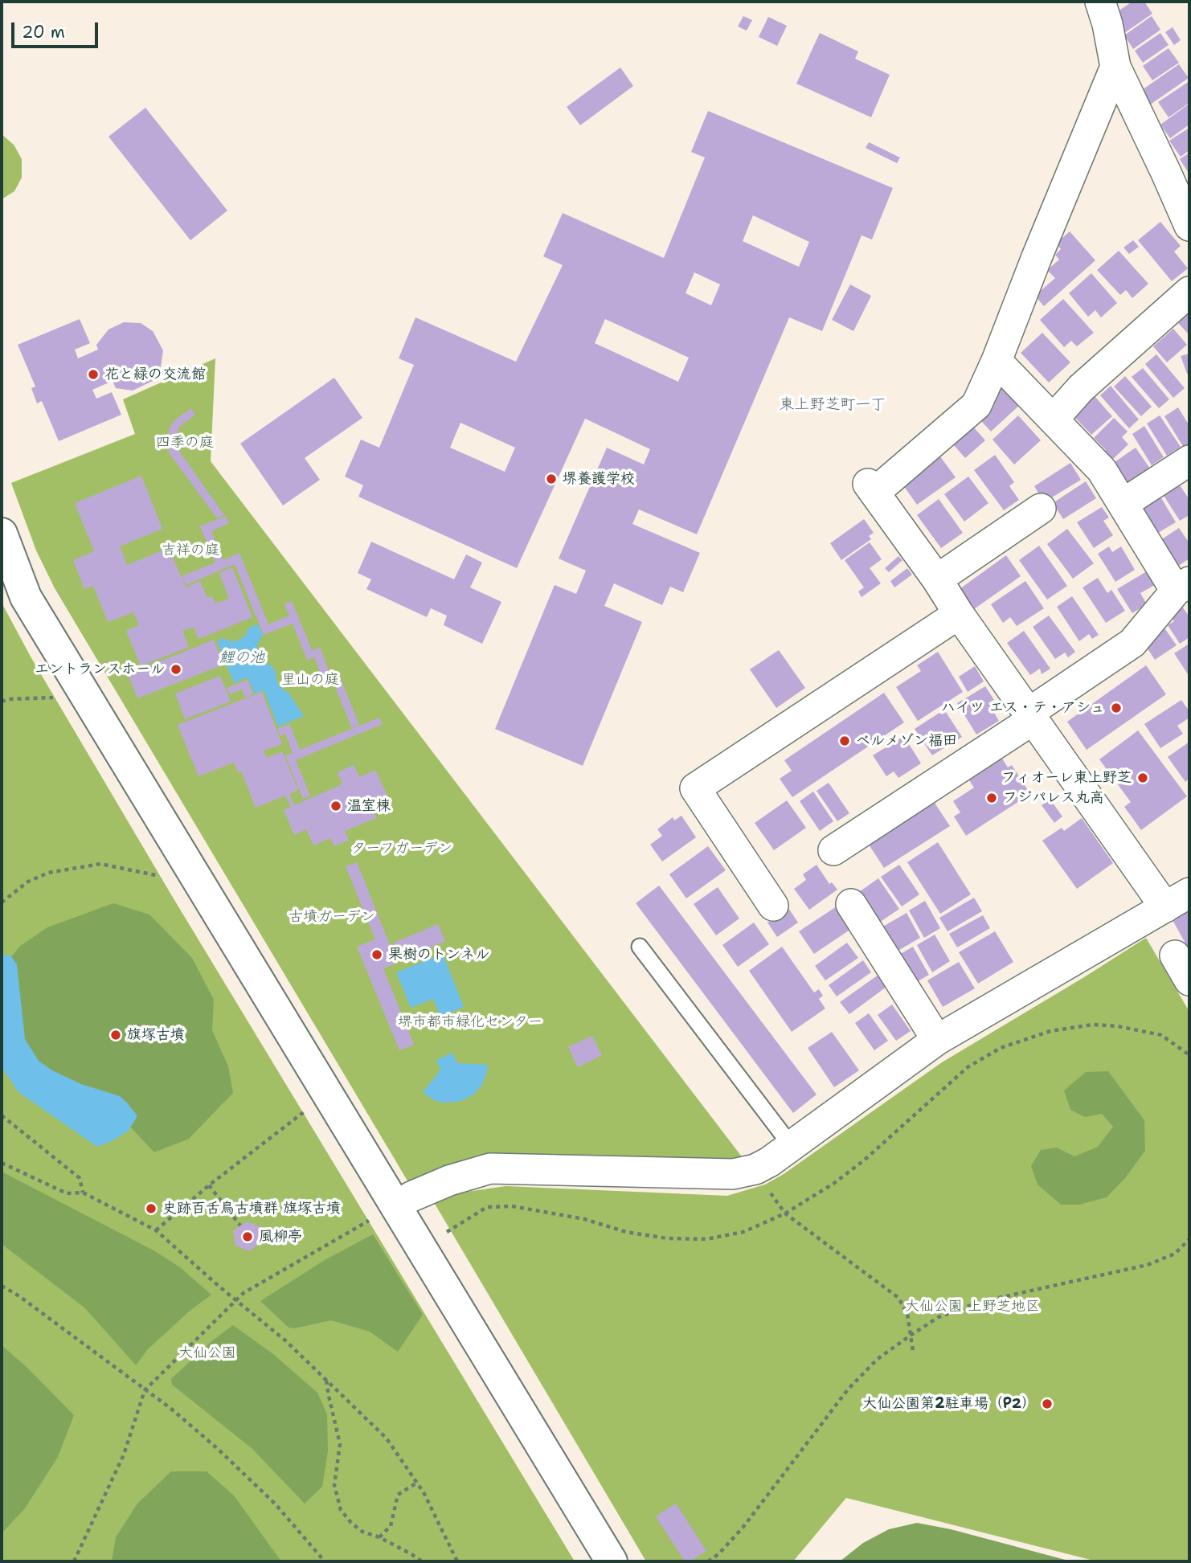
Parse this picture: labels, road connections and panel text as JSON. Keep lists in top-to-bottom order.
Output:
{
  "districts": ["東上野芝町一丁"],
  "water": ["鯉の池"],
  "parks": [
    "四季の庭",
    "吉祥の庭",
    "里山の庭",
    "ターフガーデン",
    "古墳ガーデン",
    "堺市都市緑化センター",
    "大仙公園 上野芝地区",
    "大仙公園"
  ],
  "places": [
    "花と緑の交流館",
    "堺養護学校",
    "エントランスホール",
    "ハイツ エス・テ・アシュ",
    "ベルメゾン福田",
    "フィオーレ東上野芝",
    "フジパレス丸高",
    "温室棟",
    "果樹のトンネル",
    "旗塚古墳",
    "史跡百舌鳥古墳群 旗塚古墳",
    "風柳亭",
    "大仙公園第2駐車場（P2）"
  ],
  "scale_bar": "20 m"
}
